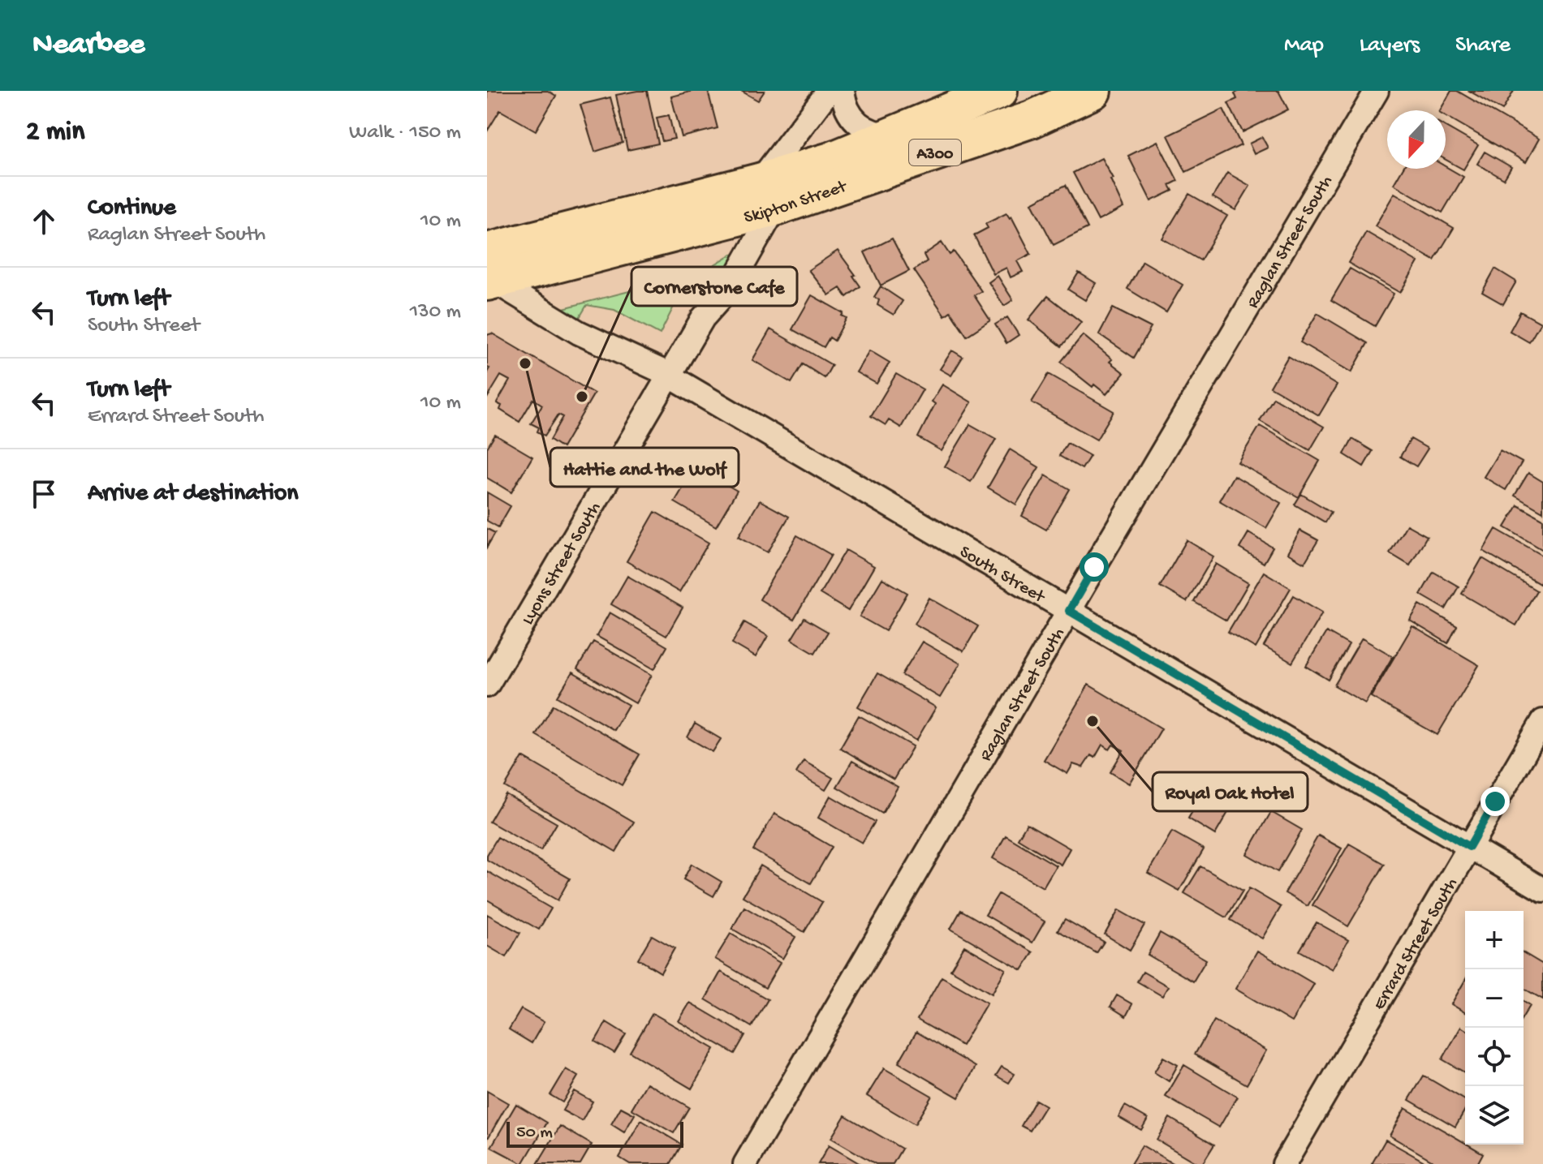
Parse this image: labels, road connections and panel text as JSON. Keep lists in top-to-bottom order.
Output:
{
  "streets": {
    "highway": ["A300", "Skipton Street"],
    "street": [
      "Raglan Street South",
      "Lyons Street South",
      "South Street",
      "Errard Street South"
    ]
  },
  "crossings": [
    ["Skipton Street", "Lyons Street South"],
    ["Skipton Street", "South Street"],
    ["Raglan Street South", "South Street"],
    ["Lyons Street South", "South Street"],
    ["South Street", "Errard Street South"]
  ],
  "places": ["Hattie and the Wolf", "Cornerstone Cafe", "Royal Oak Hotel"],
  "scale_bar": "50 m",
  "north": "bottom",
  "page": {
    "header": "Nearbee",
    "nav": ["Map", "Layers", "Share"],
    "heading": ["2 min", "Walk · 150 m"],
    "list": [
      ["Continue", "Raglan Street South", "10 m"],
      ["Turn left", "South Street", "130 m"],
      ["Turn left", "Errard Street South", "10 m"],
      "Arrive at destination"
    ],
    "map_buttons": ["+", "−"],
    "scale": "50 m"
  }
}
